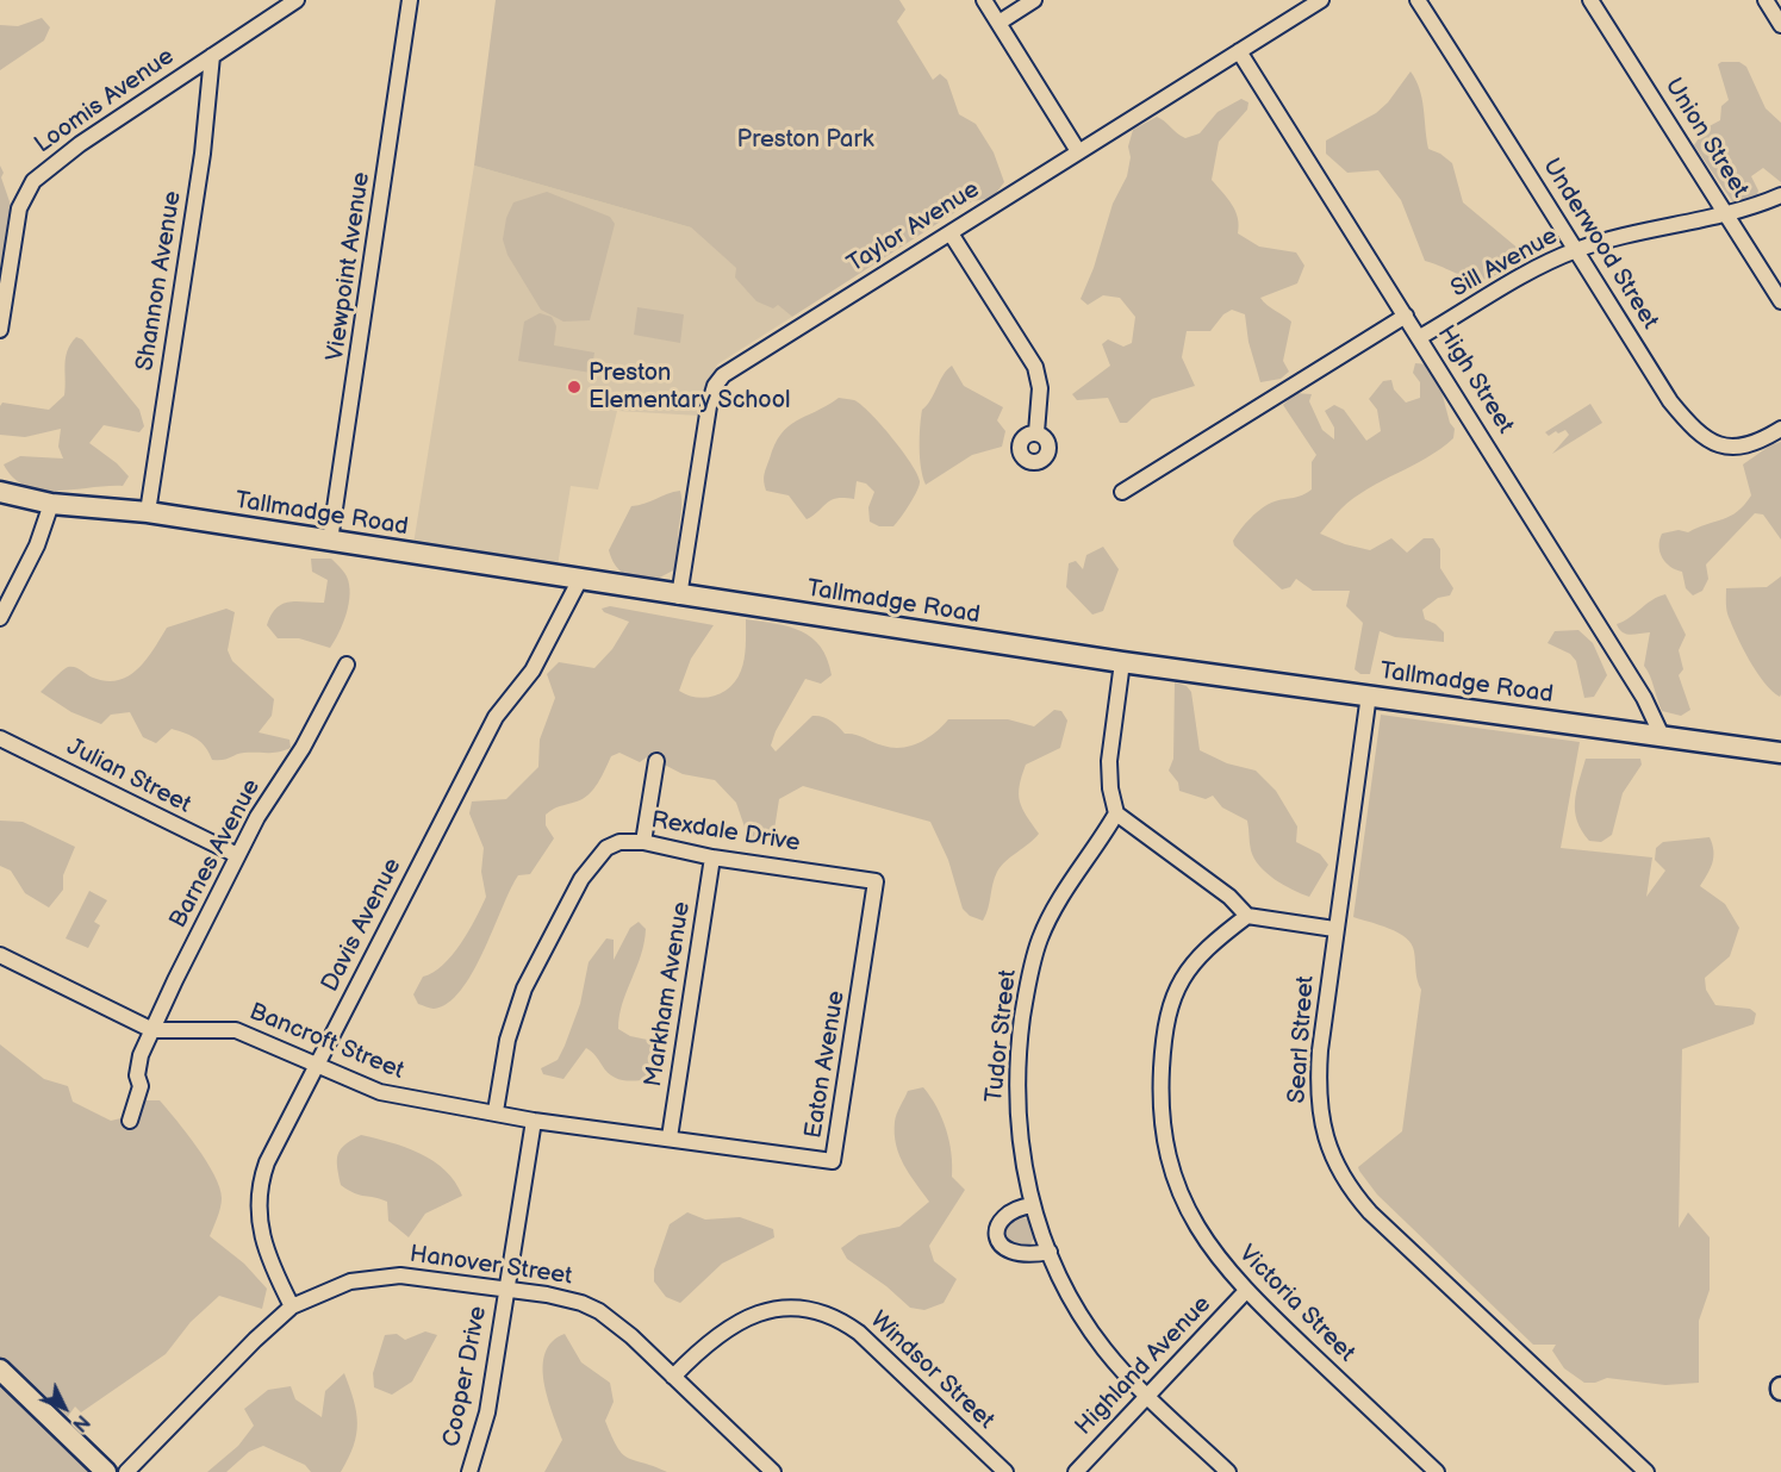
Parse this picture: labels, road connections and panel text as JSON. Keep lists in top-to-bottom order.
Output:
{
  "streets": {
    "street": [
      "Loomis Avenue",
      "Union Street",
      "Taylor Avenue",
      "Underwood Street",
      "Sill Avenue",
      "Viewpoint Avenue",
      "Shannon Avenue",
      "High Street",
      "Tallmadge Road",
      "Julian Street",
      "Rexdale Drive",
      "Barnes Avenue",
      "Davis Avenue",
      "Markham Avenue",
      "Tudor Street",
      "Searl Street",
      "Bancroft Street",
      "Eaton Avenue",
      "Hanover Street",
      "Victoria Street",
      "Highland Avenue",
      "Windsor Street",
      "Cooper Drive"
    ]
  },
  "crossings": [
    ["Loomis Avenue", "Shannon Avenue"],
    ["Union Street", "Sill Avenue"],
    ["Taylor Avenue", "High Street"],
    ["Taylor Avenue", "Tallmadge Road"],
    ["Underwood Street", "Sill Avenue"],
    ["Sill Avenue", "High Street"],
    ["Viewpoint Avenue", "Tallmadge Road"],
    ["Shannon Avenue", "Tallmadge Road"],
    ["High Street", "Tallmadge Road"],
    ["Tallmadge Road", "Davis Avenue"],
    ["Tallmadge Road", "Searl Street"],
    ["Julian Street", "Barnes Avenue"],
    ["Rexdale Drive", "Markham Avenue"],
    ["Rexdale Drive", "Bancroft Street"],
    ["Rexdale Drive", "Eaton Avenue"],
    ["Barnes Avenue", "Bancroft Street"],
    ["Davis Avenue", "Bancroft Street"],
    ["Davis Avenue", "Hanover Street"],
    ["Markham Avenue", "Bancroft Street"],
    ["Tudor Street", "Highland Avenue"],
    ["Bancroft Street", "Eaton Avenue"],
    ["Bancroft Street", "Cooper Drive"],
    ["Hanover Street", "Windsor Street"],
    ["Hanover Street", "Cooper Drive"],
    ["Victoria Street", "Highland Avenue"]
  ],
  "parks": ["Preston Park"],
  "places": ["Preston Elementary School"],
  "north": "bottom right"
}
